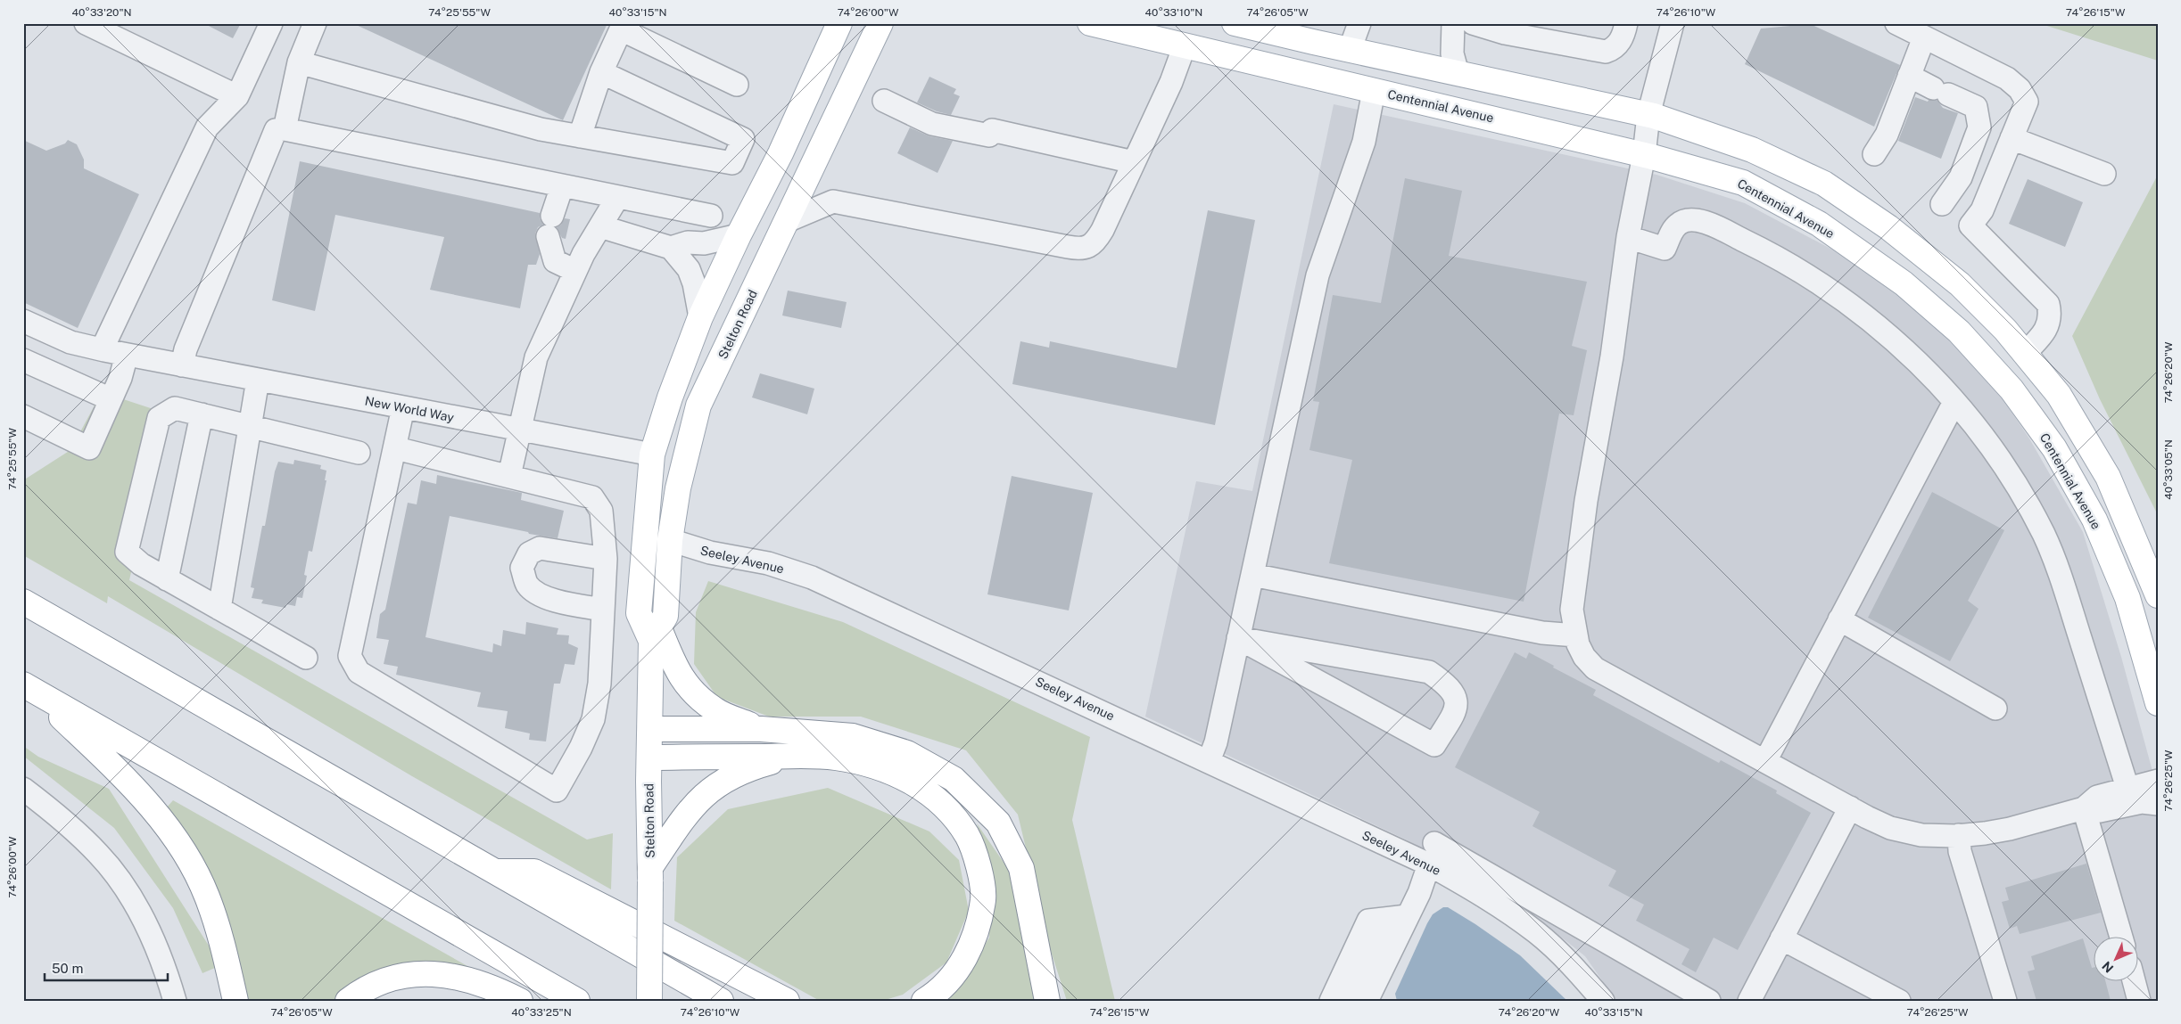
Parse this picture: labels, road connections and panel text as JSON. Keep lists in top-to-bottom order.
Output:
{
  "streets": {
    "main road": ["Centennial Avenue", "Stelton Road"],
    "street": ["New World Way", "Seeley Avenue"]
  },
  "crossings": [
    ["Stelton Road", "New World Way"],
    ["Stelton Road", "Seeley Avenue"]
  ],
  "scale_bar": "50 m",
  "north": "bottom left",
  "coordinates": [
    "40°33'20\"N",
    "74°25'55\"W",
    "40°33'15\"N",
    "74°26'00\"W",
    "40°33'10\"N",
    "74°26'05\"W",
    "74°26'10\"W",
    "74°26'15\"W",
    "74°26'20\"W",
    "40°33'05\"N",
    "74°26'25\"W",
    "40°33'25\"N"
  ]
}
